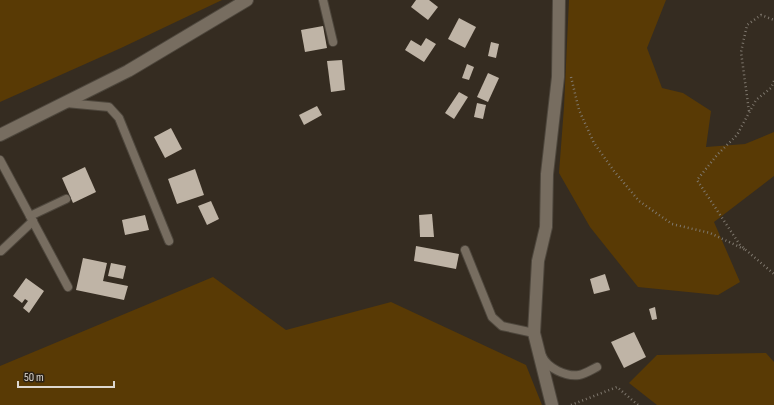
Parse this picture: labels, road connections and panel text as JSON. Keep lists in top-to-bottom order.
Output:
{
  "scale_bar": "50 m"
}
